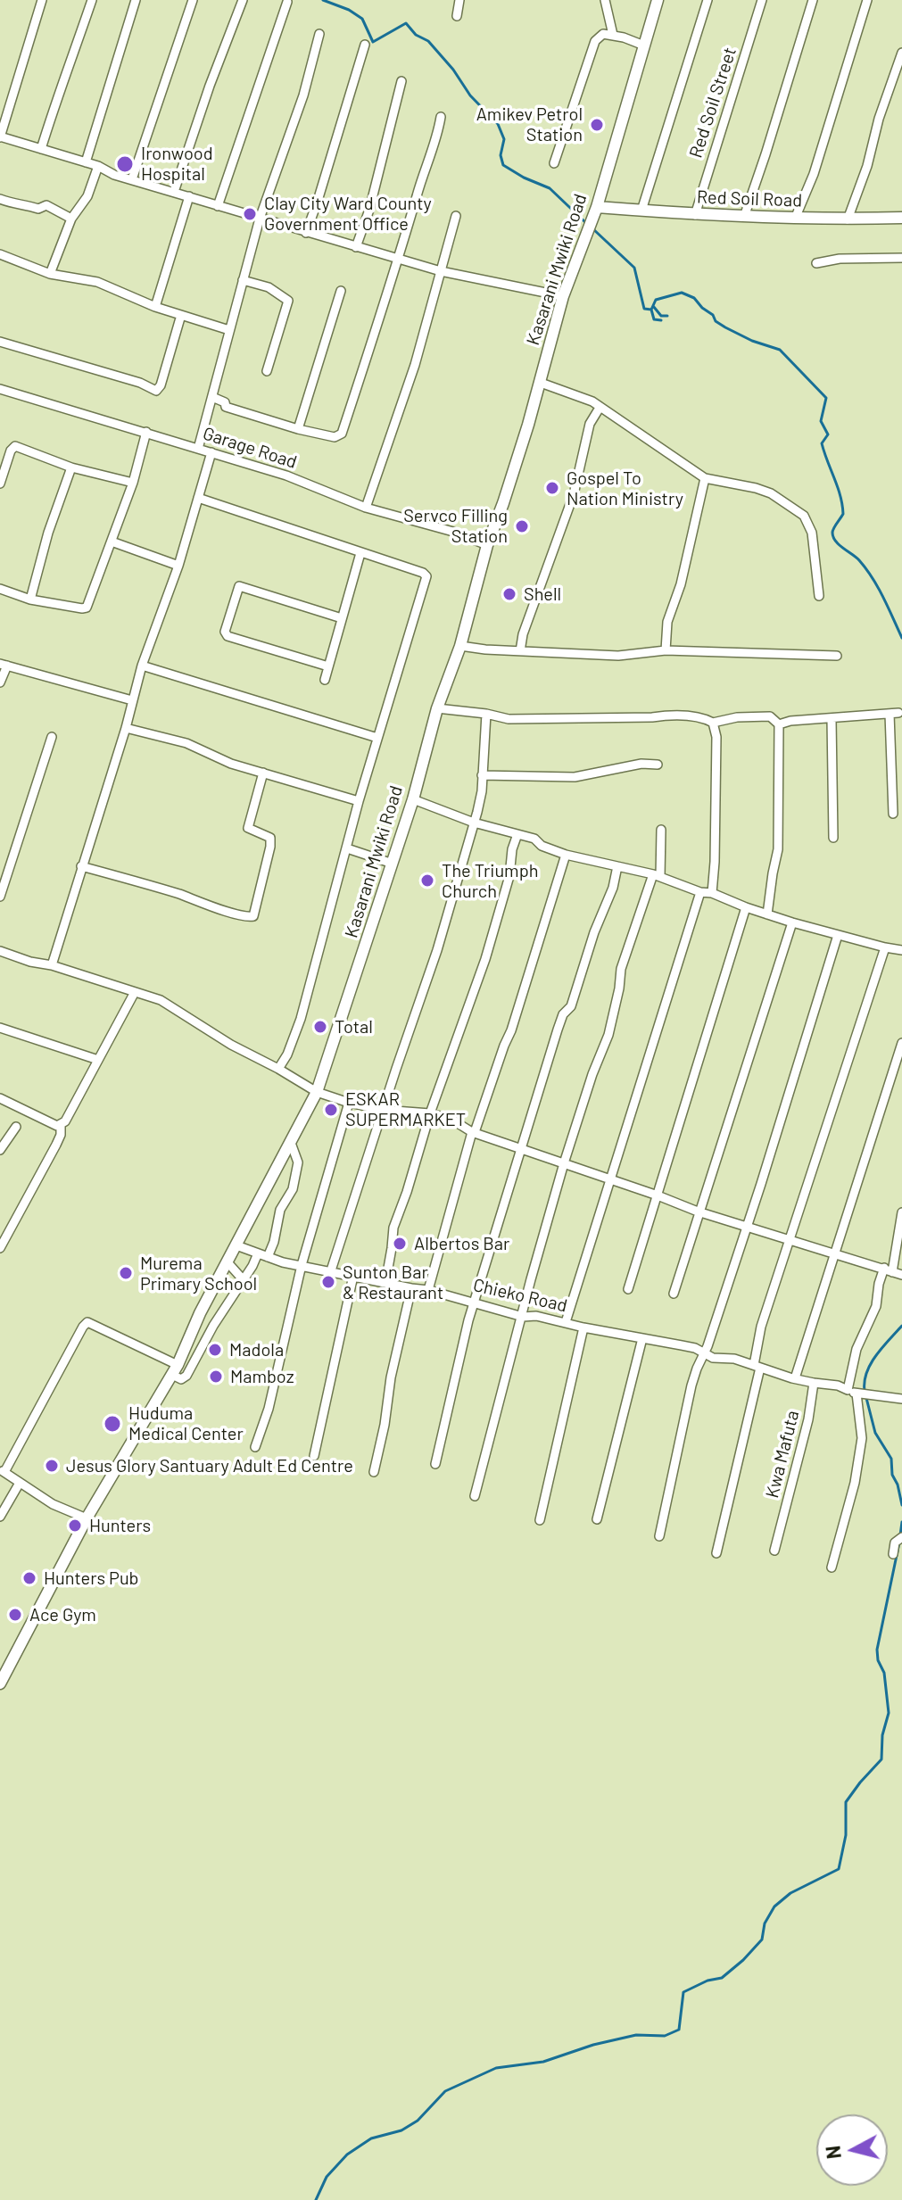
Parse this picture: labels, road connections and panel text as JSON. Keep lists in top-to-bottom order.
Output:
{
  "streets": {
    "main road": ["Red Soil Road", "Kasarani Mwiki Road"],
    "street": [
      "Red Soil Street",
      "Garage Road",
      "Chieko Road",
      "Kwa Mafuta"
    ]
  },
  "crossings": [
    ["Red Soil Street", "Red Soil Road"],
    ["Red Soil Road", "Kasarani Mwiki Road"],
    ["Kasarani Mwiki Road", "Garage Road"],
    ["Kasarani Mwiki Road", "Chieko Road"]
  ],
  "places": [
    "Amikev Petrol Station",
    "Ironwood Hospital",
    "Clay City Ward County Government Office",
    "Gospel To Nation Ministry",
    "Servco Filling Station",
    "Shell",
    "The Triumph Church",
    "Total",
    "ESKAR SUPERMARKET",
    "Albertos Bar",
    "Murema Primary School",
    "Sunton Bar & Restaurant",
    "Madola",
    "Mamboz",
    "Huduma Medical Center",
    "Jesus Glory Santuary Adult Ed Centre",
    "Hunters",
    "Hunters Pub",
    "Ace Gym"
  ],
  "north": "left"
}
